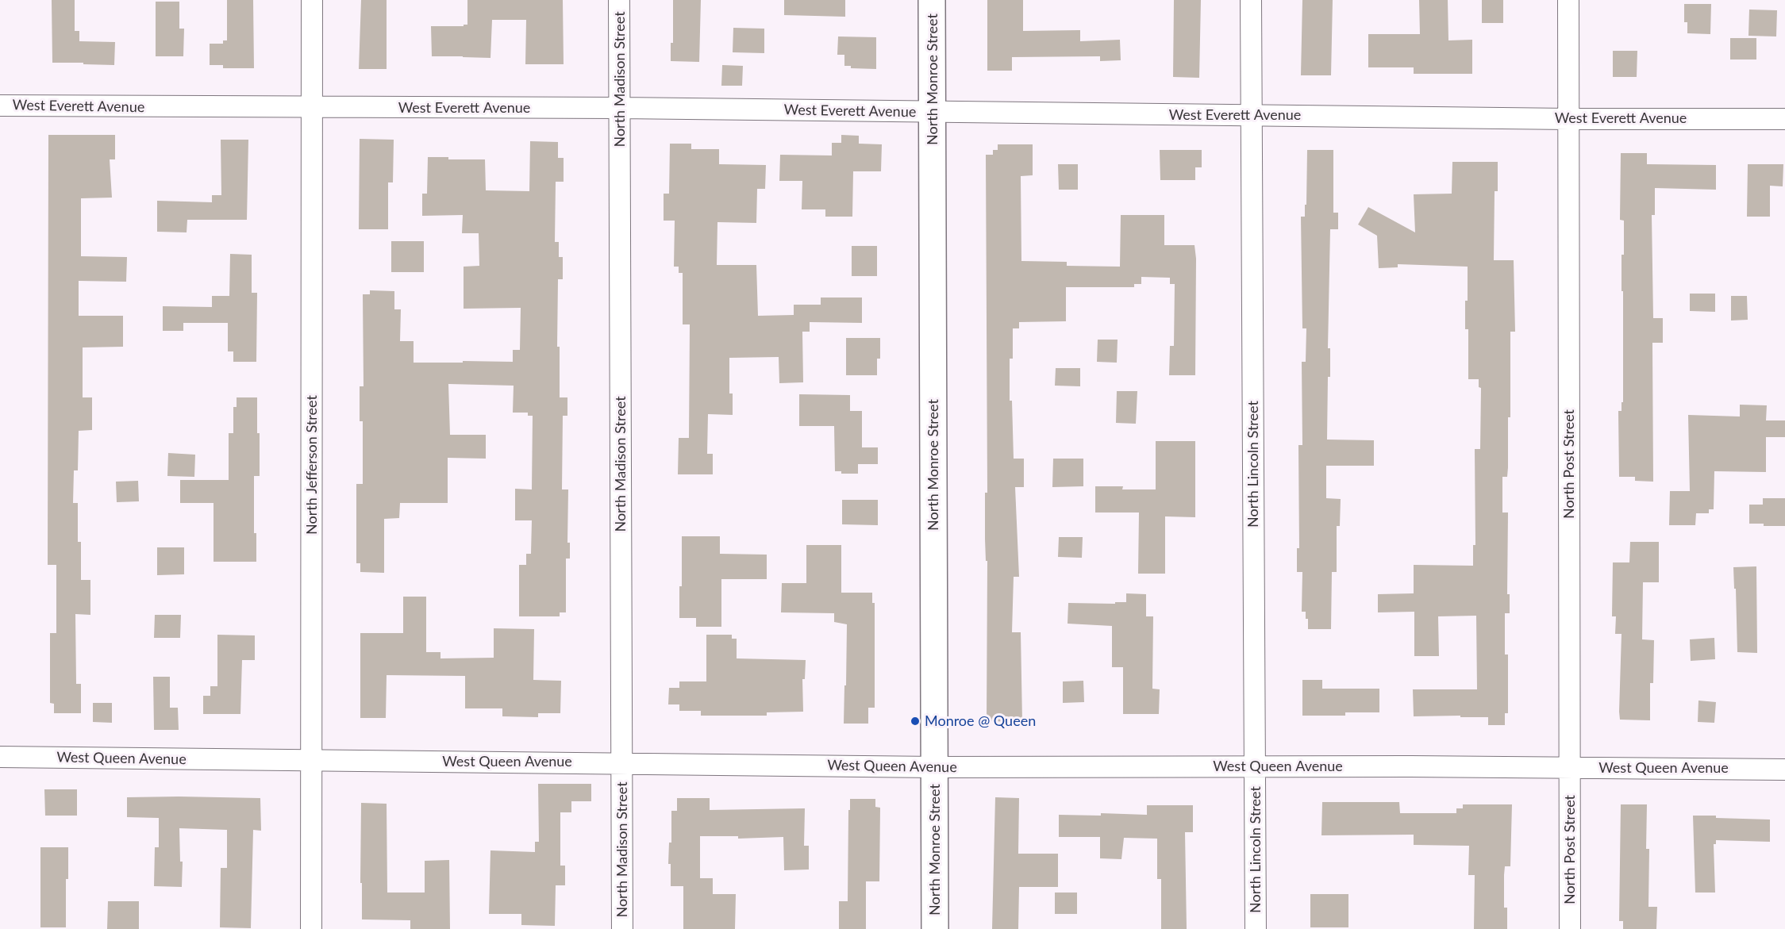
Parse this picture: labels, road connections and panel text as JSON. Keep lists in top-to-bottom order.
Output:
{
  "streets": {
    "main road": ["North Monroe Street"],
    "street": [
      "North Madison Street",
      "West Everett Avenue",
      "North Lincoln Street",
      "North Post Street",
      "North Jefferson Street",
      "West Queen Avenue"
    ]
  },
  "crossings": [
    ["North Madison Street", "West Everett Avenue"],
    ["North Madison Street", "West Queen Avenue"],
    ["North Monroe Street", "West Everett Avenue"],
    ["North Monroe Street", "West Queen Avenue"],
    ["West Everett Avenue", "North Lincoln Street"],
    ["West Everett Avenue", "North Post Street"],
    ["West Everett Avenue", "North Jefferson Street"],
    ["North Lincoln Street", "West Queen Avenue"],
    ["North Post Street", "West Queen Avenue"],
    ["North Jefferson Street", "West Queen Avenue"]
  ],
  "places": ["Monroe @ Queen"]
}
